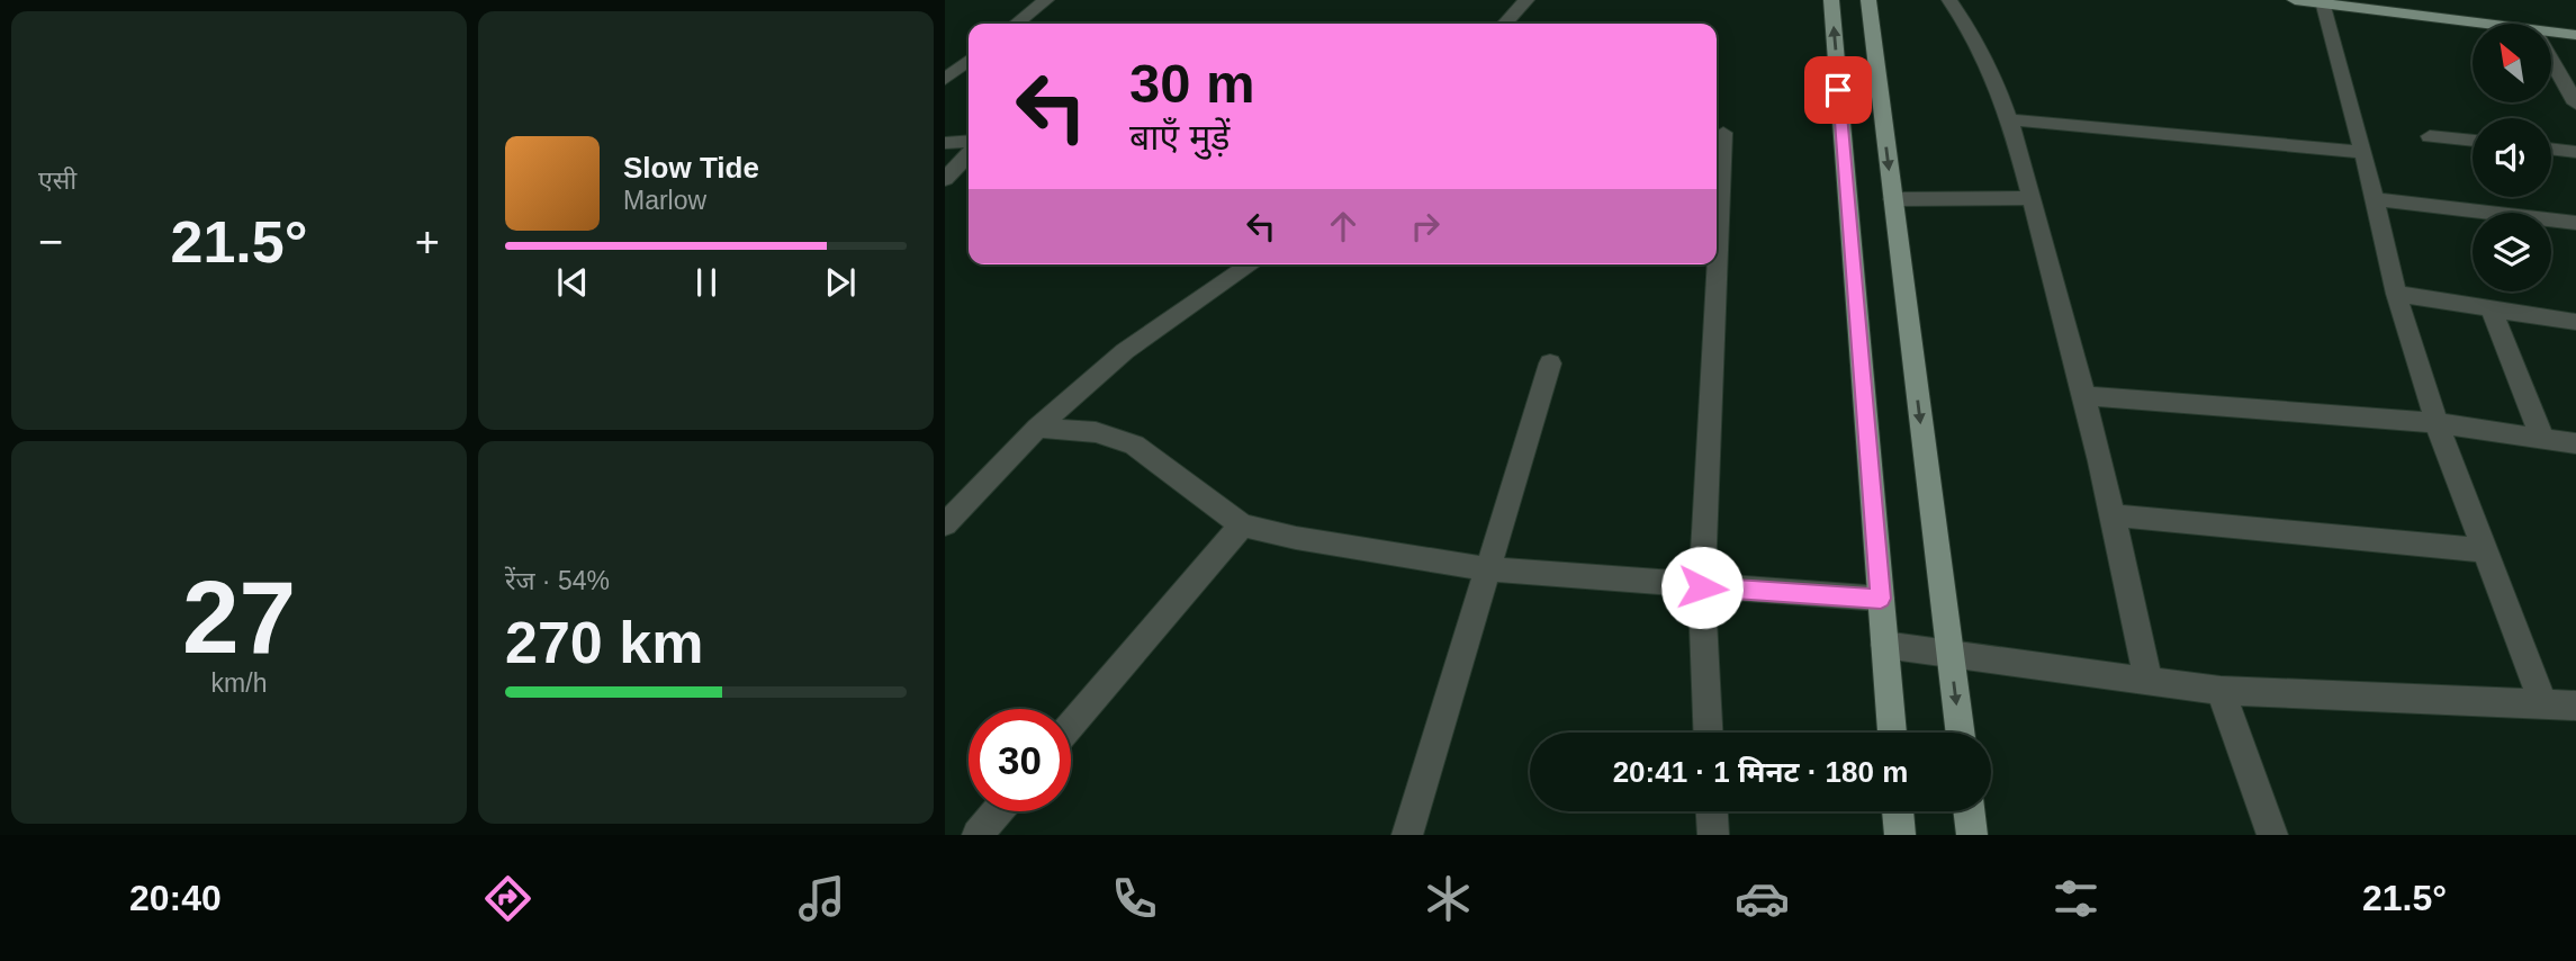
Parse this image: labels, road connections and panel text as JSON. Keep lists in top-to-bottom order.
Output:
{
  "north": "top left",
  "page": {
    "tile": [
      "एसी",
      ["27", "km/h"],
      ["रेंज · 54%", "270 km"]
    ],
    "turn": ["30 m", "बाएँ मुड़ें"],
    "song": ["Slow Tide", "Marlow"],
    "heat": ["−", "21.5°", "+"],
    "limit": "30",
    "trip": "20:41 · 1 मिनट · 180 m",
    "tabs": ["20:40", "21.5°"]
  }
}
